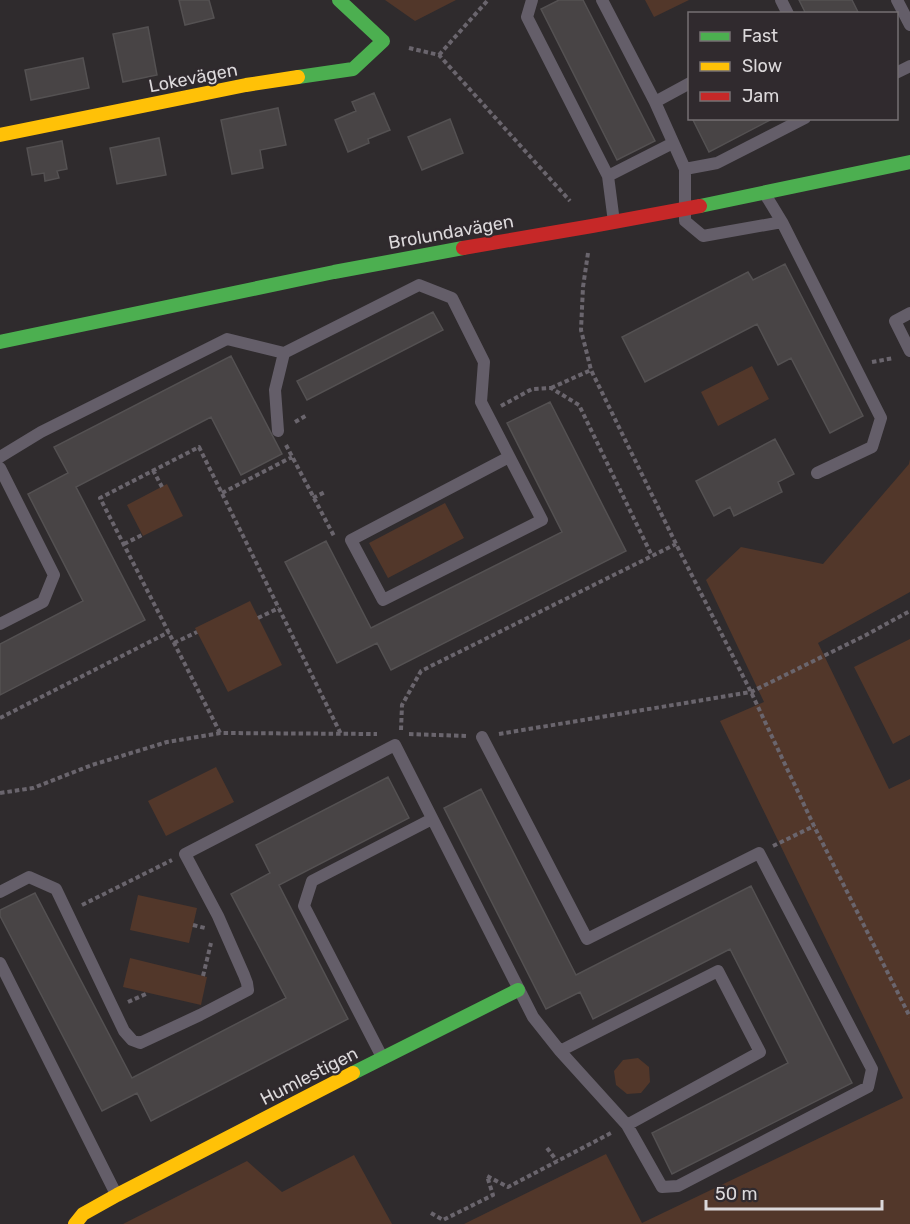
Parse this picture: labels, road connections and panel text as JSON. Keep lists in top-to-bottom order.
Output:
{
  "streets": {
    "street": ["Lokevägen", "Brolundavägen", "Humlestigen"]
  },
  "legend": ["Fast", "Slow", "Jam"],
  "scale_bar": "50 m"
}
